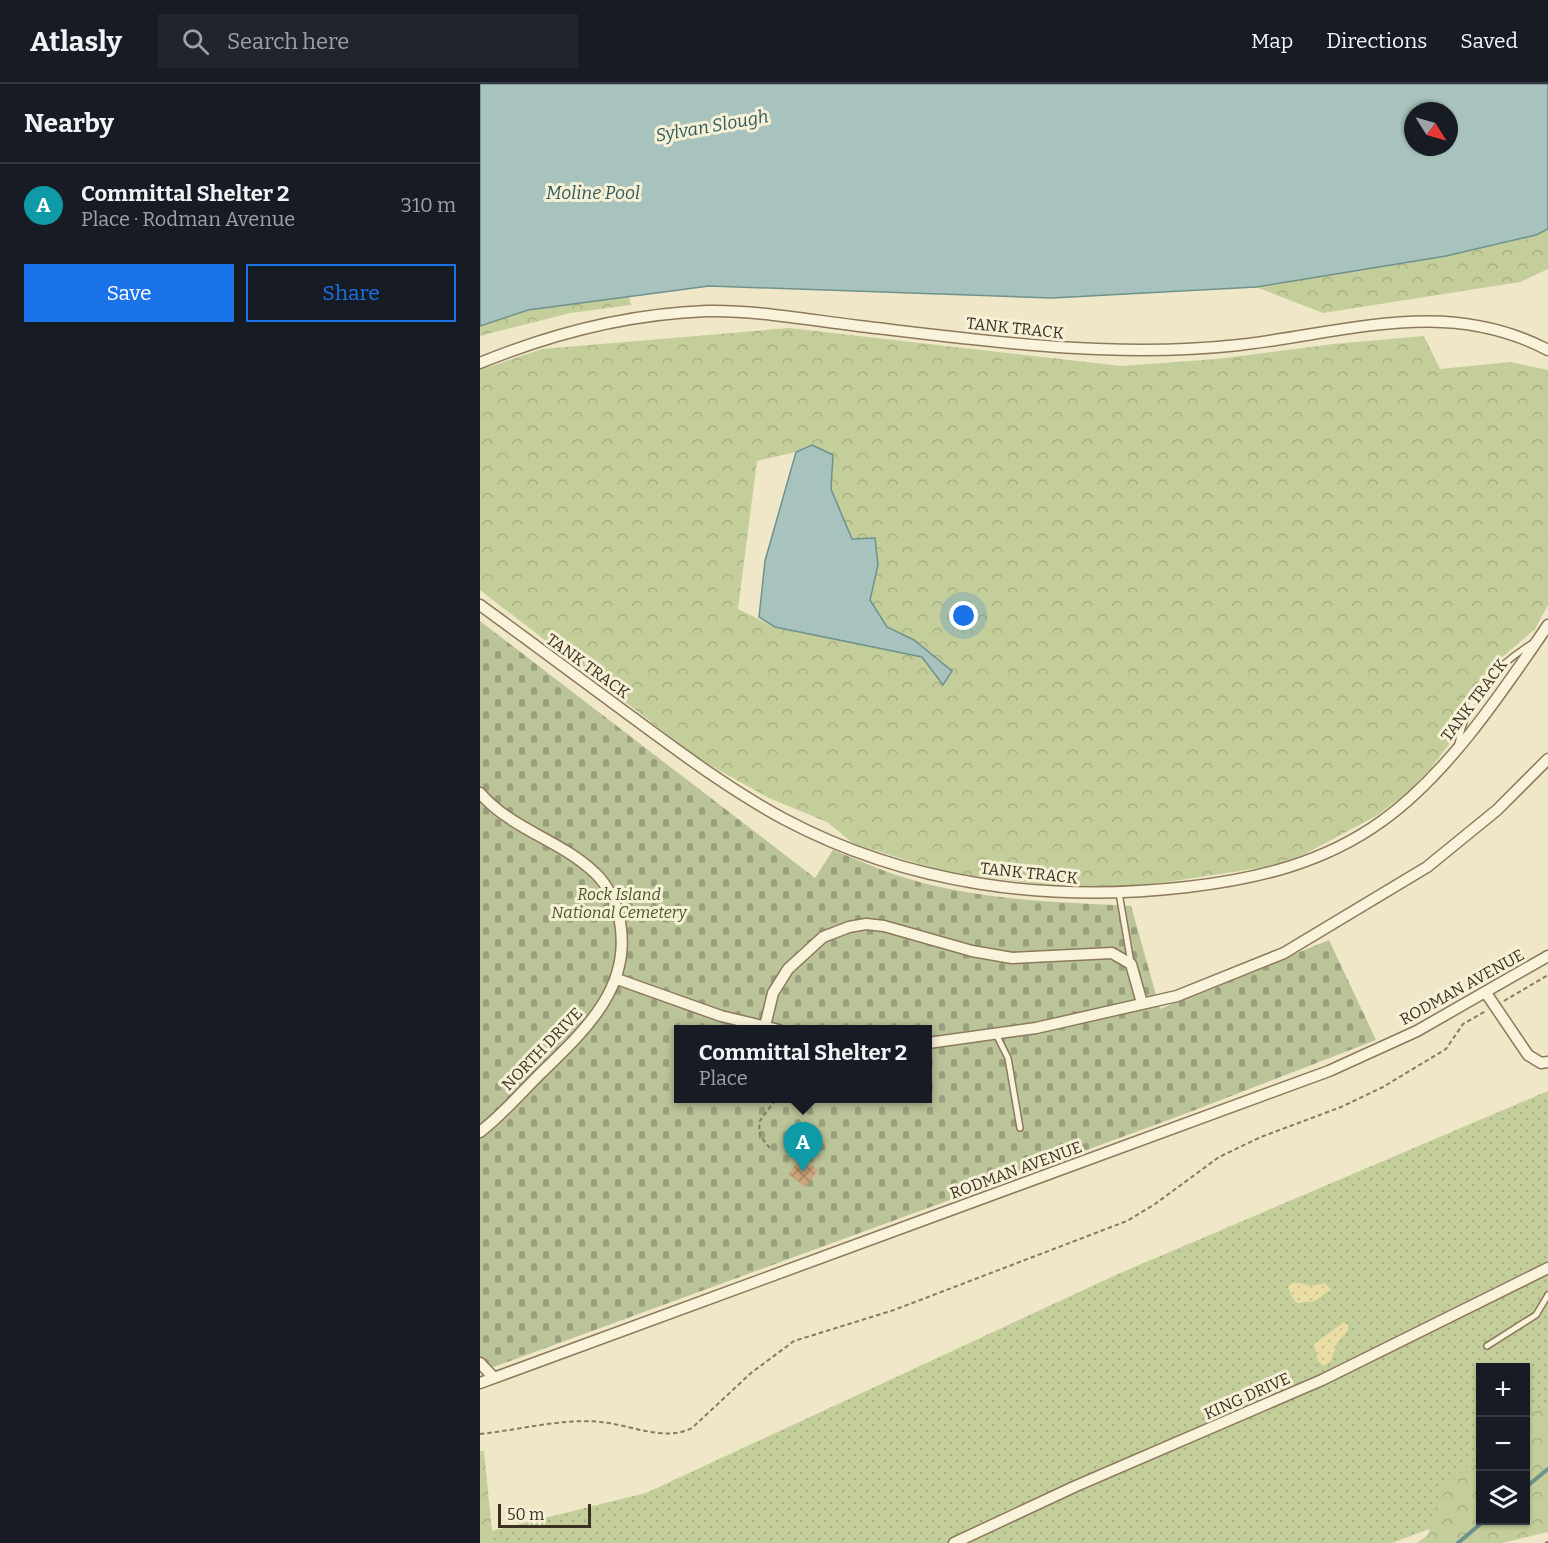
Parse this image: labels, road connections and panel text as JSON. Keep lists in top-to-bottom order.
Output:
{
  "streets": {
    "street": [
      "TANK TRACK",
      "RODMAN AVENUE",
      "NORTH DRIVE",
      "KING DRIVE"
    ]
  },
  "water": ["Sylvan Slough", "Moline Pool"],
  "parks": ["Rock Island National Cemetery"],
  "scale_bar": "50 m",
  "north": "bottom right",
  "page": {
    "header": "Atlasly",
    "search": "Search here",
    "nav": ["Map", "Directions", "Saved"],
    "heading": "Nearby",
    "list": [
      {
        "mark": "A",
        "name": "Committal Shelter 2",
        "note": "Place · Rodman Avenue",
        "value": "310 m"
      }
    ],
    "buttons": ["Save", "Share"],
    "popup": ["Committal Shelter 2", "Place"],
    "pins": "A",
    "map_buttons": ["+", "−"],
    "scale": "50 m"
  }
}
